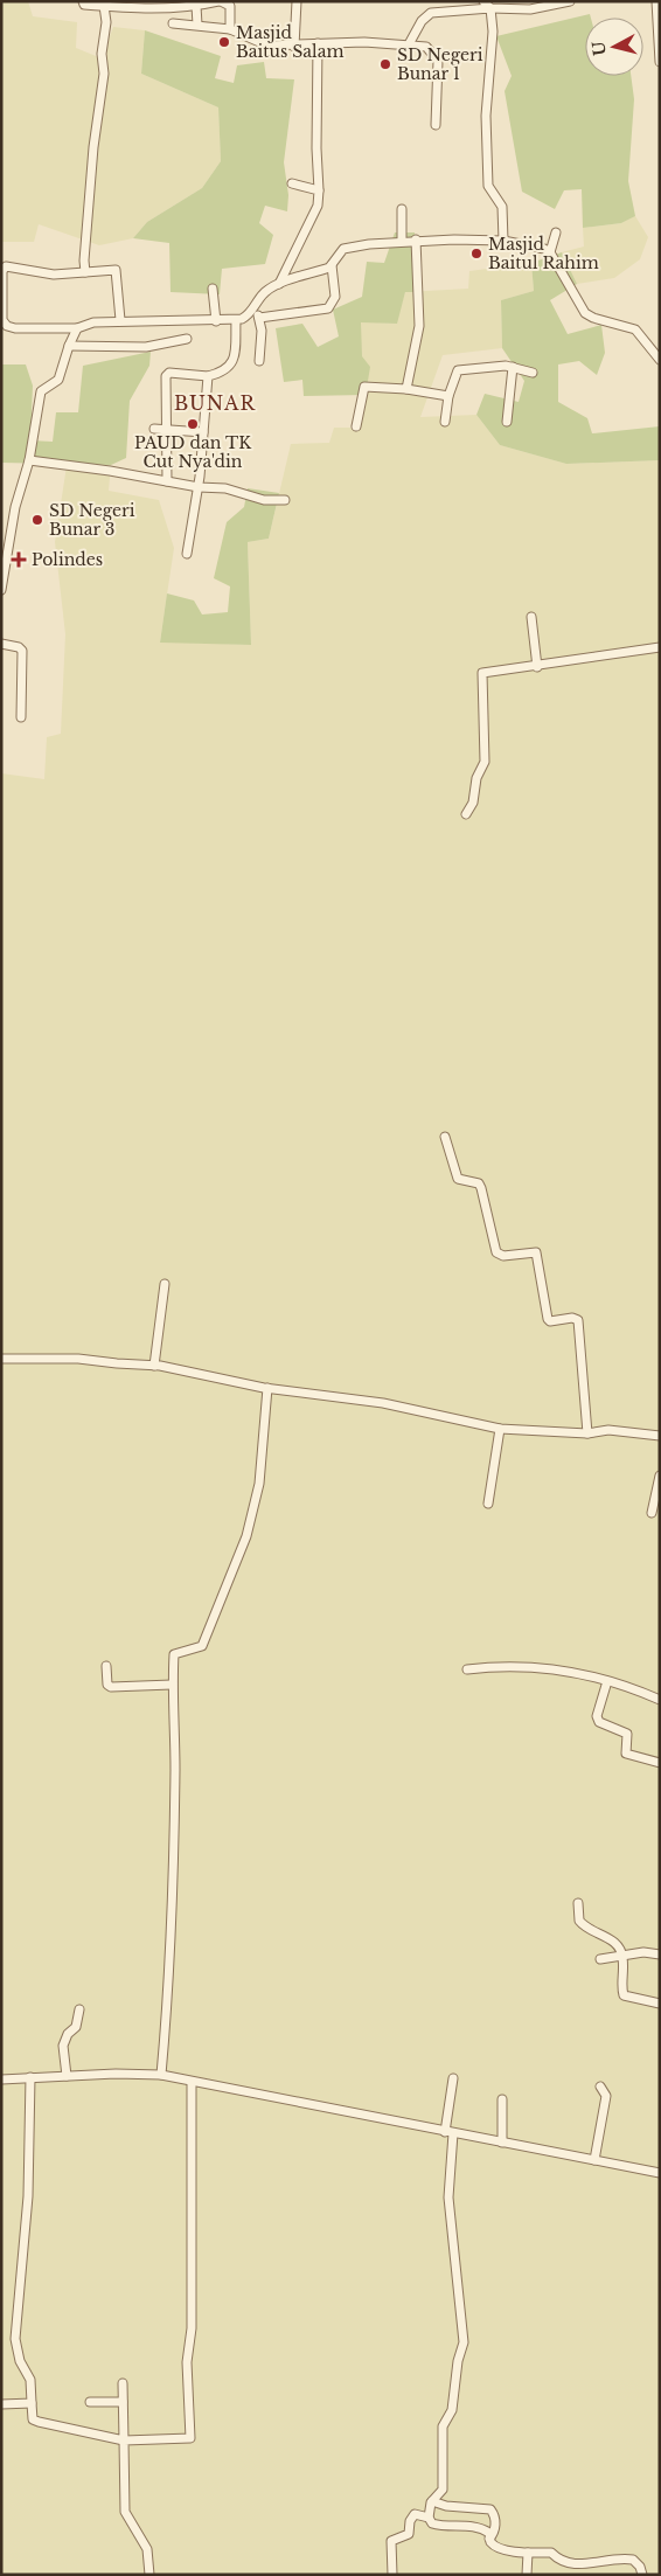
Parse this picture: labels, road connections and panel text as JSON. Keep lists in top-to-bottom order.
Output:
{
  "districts": ["BUNAR"],
  "places": {
    "other": [
      "Masjid Baitus Salam",
      "SD Negeri Bunar 1",
      "Masjid Baitul Rahim",
      "PAUD dan TK Cut Nya'din",
      "SD Negeri Bunar 3"
    ],
    "health": ["Polindes"]
  },
  "north": "left"
}
